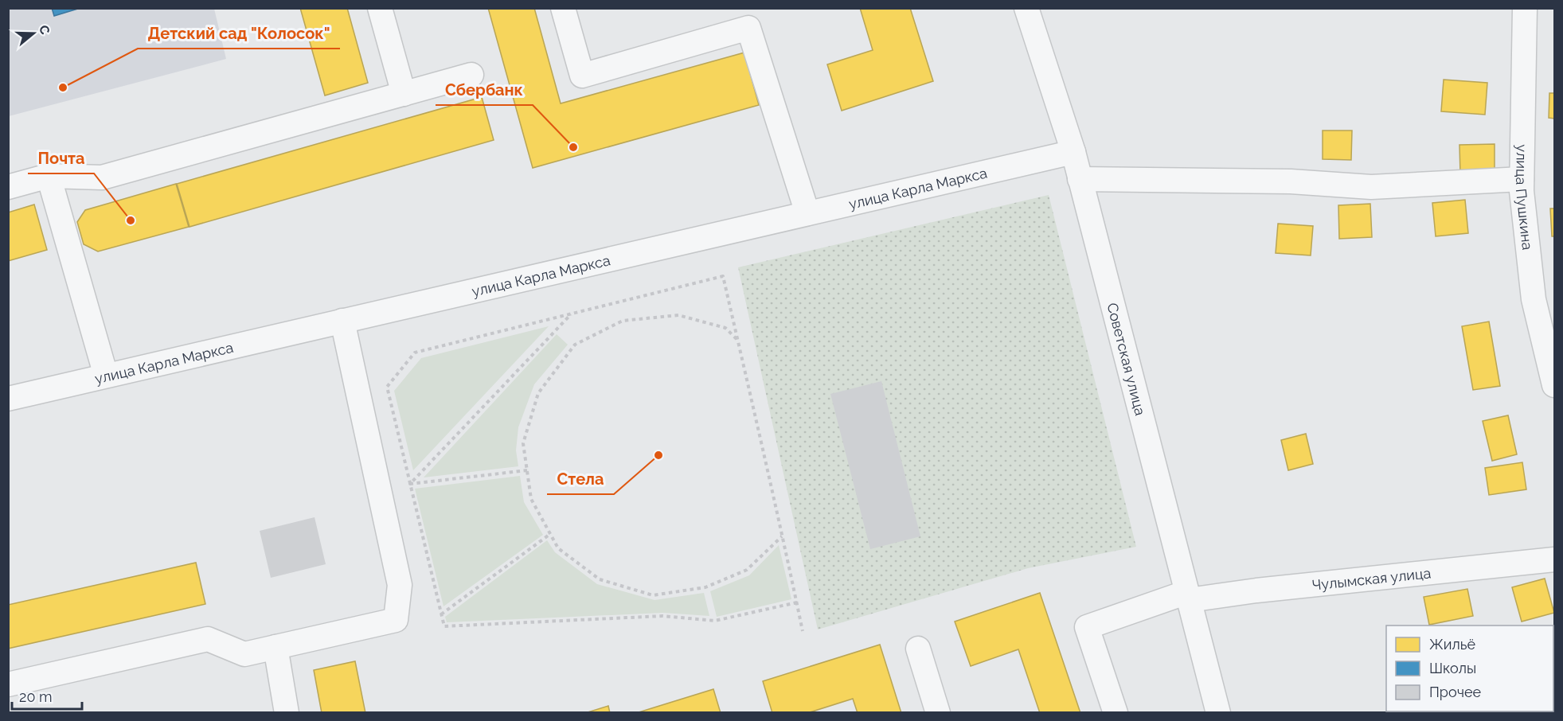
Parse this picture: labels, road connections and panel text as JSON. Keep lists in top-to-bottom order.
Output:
{
  "streets": {
    "street": [
      "улица Карла Маркса",
      "улица Пушкина",
      "Советская улица",
      "Чулымская улица"
    ]
  },
  "crossings": [
    ["улица Карла Маркса", "Советская улица"],
    ["Советская улица", "Чулымская улица"]
  ],
  "places": [
    "Детский сад \"Колосок\"",
    "Сбербанк",
    "Почта",
    "Стела"
  ],
  "legend": ["Жильё", "Школы", "Прочее"],
  "scale_bar": "20 m",
  "north": "right"
}
